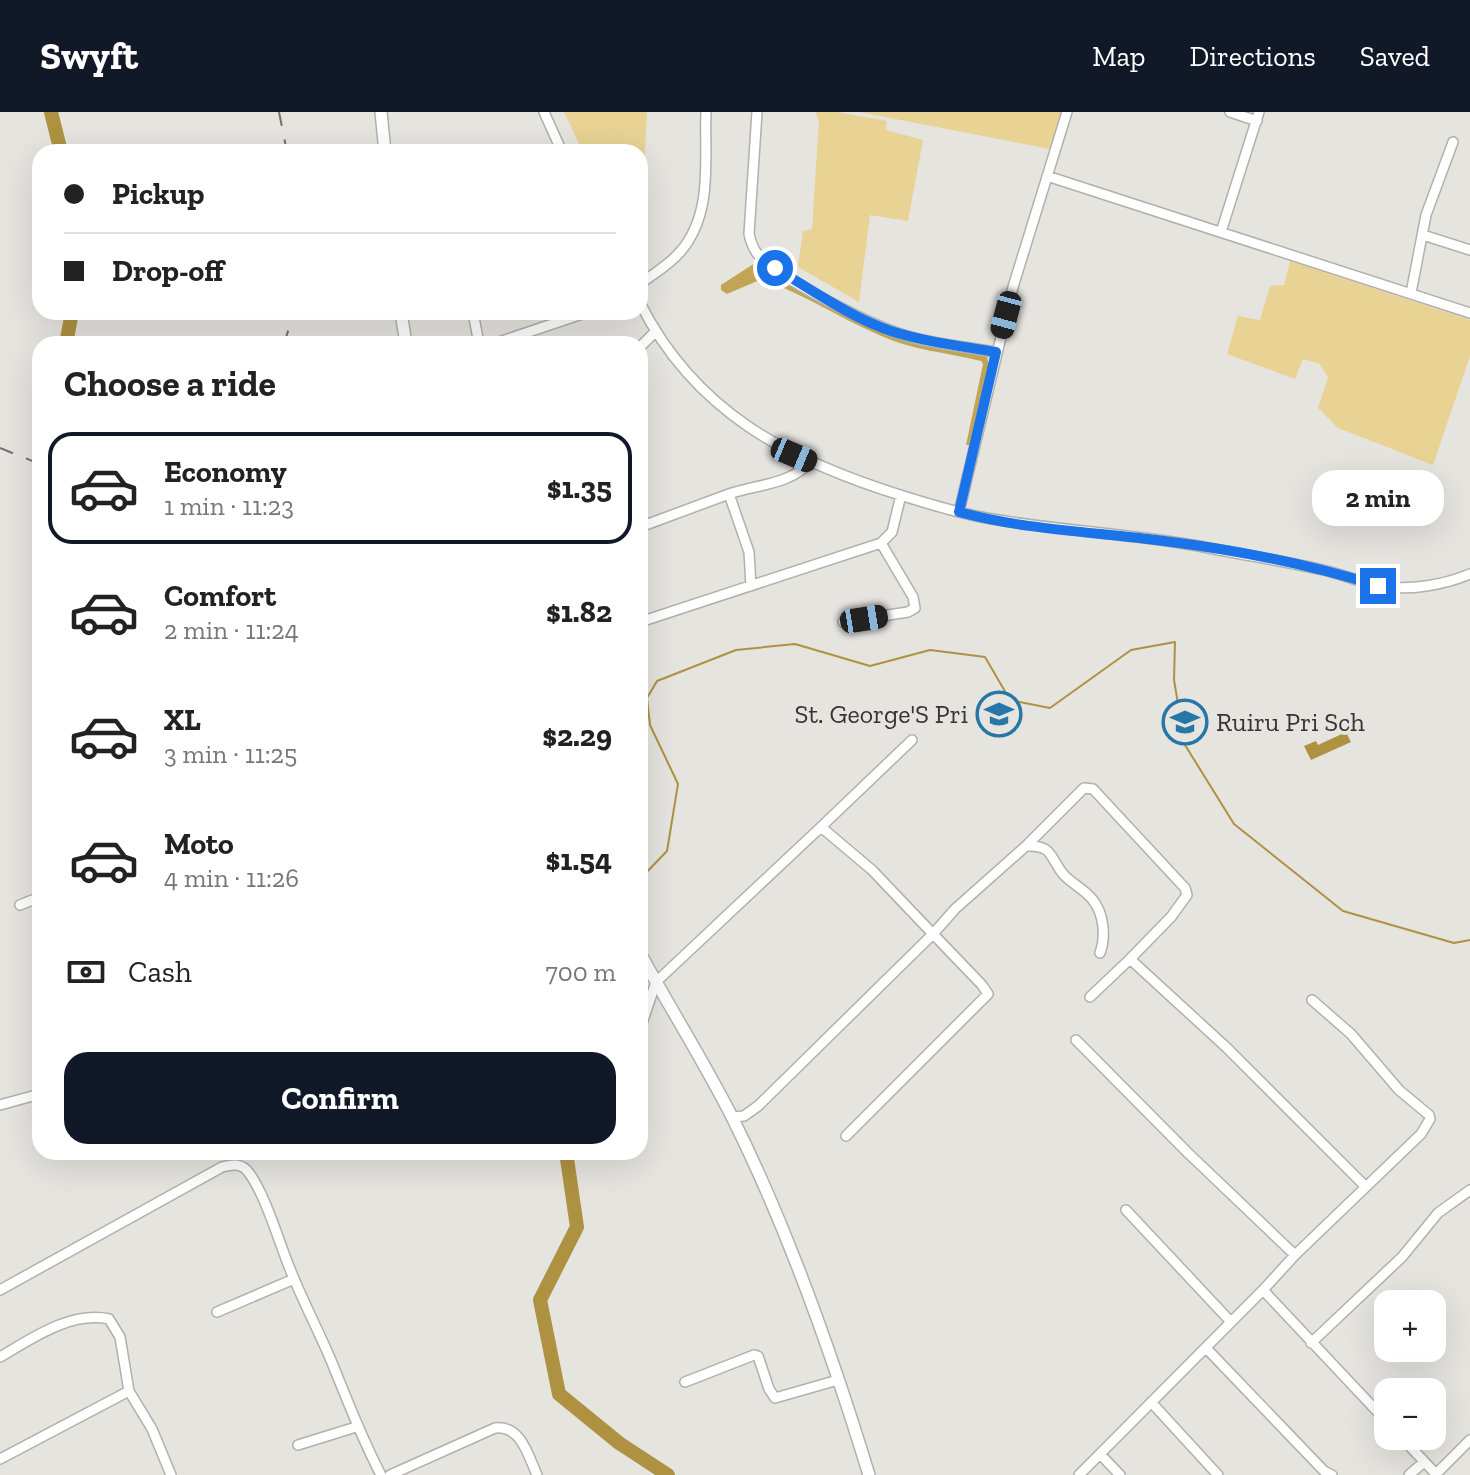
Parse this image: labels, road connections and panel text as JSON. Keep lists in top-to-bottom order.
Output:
{
  "places": {
    "school or university": ["St. George'S Pri", "Ruiru Pri Sch"]
  },
  "page": {
    "header": "Swyft",
    "nav": ["Map", "Directions", "Saved"],
    "banner": ["Pickup", "Drop-off"],
    "heading": "Choose a ride",
    "list": [
      {
        "name": "Economy",
        "note": "1 min · 11:23",
        "value": "$1.35"
      },
      {
        "name": "Comfort",
        "note": "2 min · 11:24",
        "value": "$1.82"
      },
      {
        "name": "XL",
        "note": "3 min · 11:25",
        "value": "$2.29"
      },
      {
        "name": "Moto",
        "note": "4 min · 11:26",
        "value": "$1.54"
      }
    ],
    "bubble": "2 min",
    "pay": ["Cash", "700 m"],
    "buttons": "Confirm",
    "map_buttons": ["+", "−"]
  }
}
